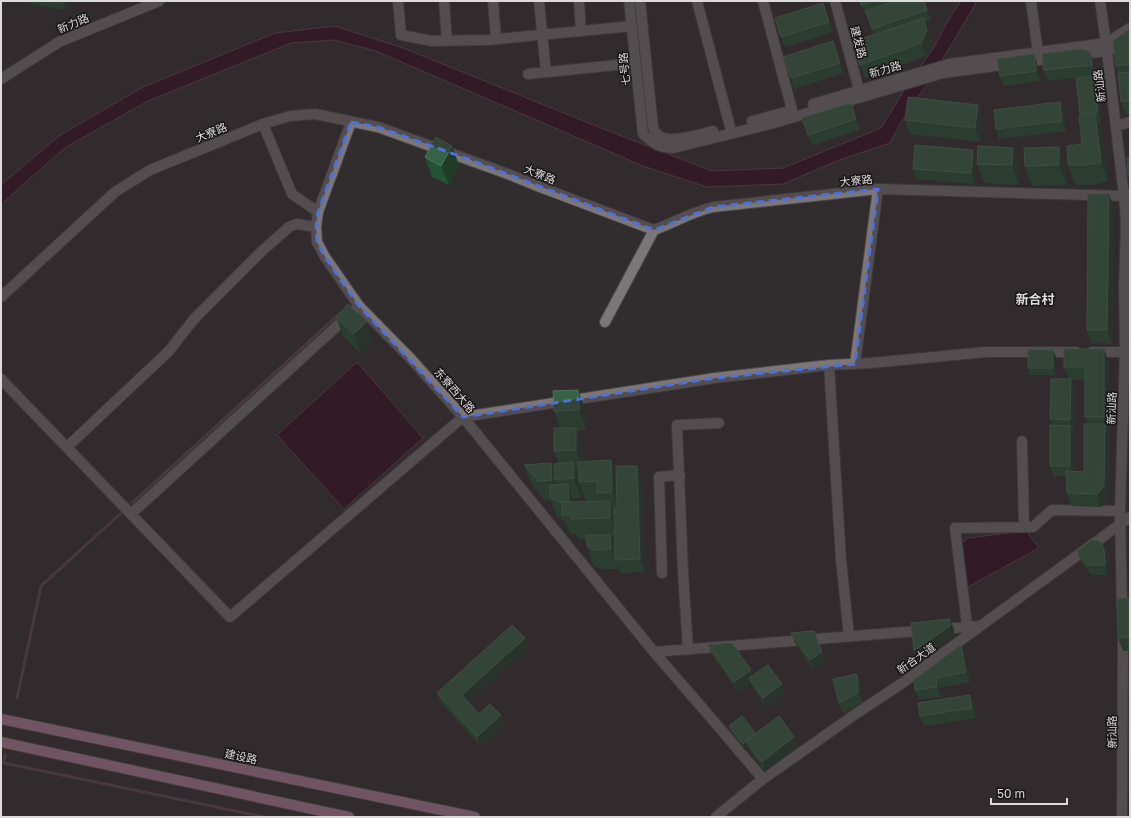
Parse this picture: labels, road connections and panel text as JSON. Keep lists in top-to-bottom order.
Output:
{
  "streets": {
    "main road": ["建设路"],
    "street": [
      "新力路",
      "建发路",
      "七号路",
      "新汕路",
      "大寮路",
      "东寮西大路",
      "新合大道"
    ]
  },
  "crossings": [
    ["新力路", "建发路"],
    ["新力路", "七号路"],
    ["新力路", "新汕路"],
    ["新汕路", "大寮路"],
    ["新汕路", "新合大道"],
    ["大寮路", "东寮西大路"],
    ["东寮西大路", "新合大道"]
  ],
  "districts": ["新合村"],
  "scale_bar": "50 m"
}
